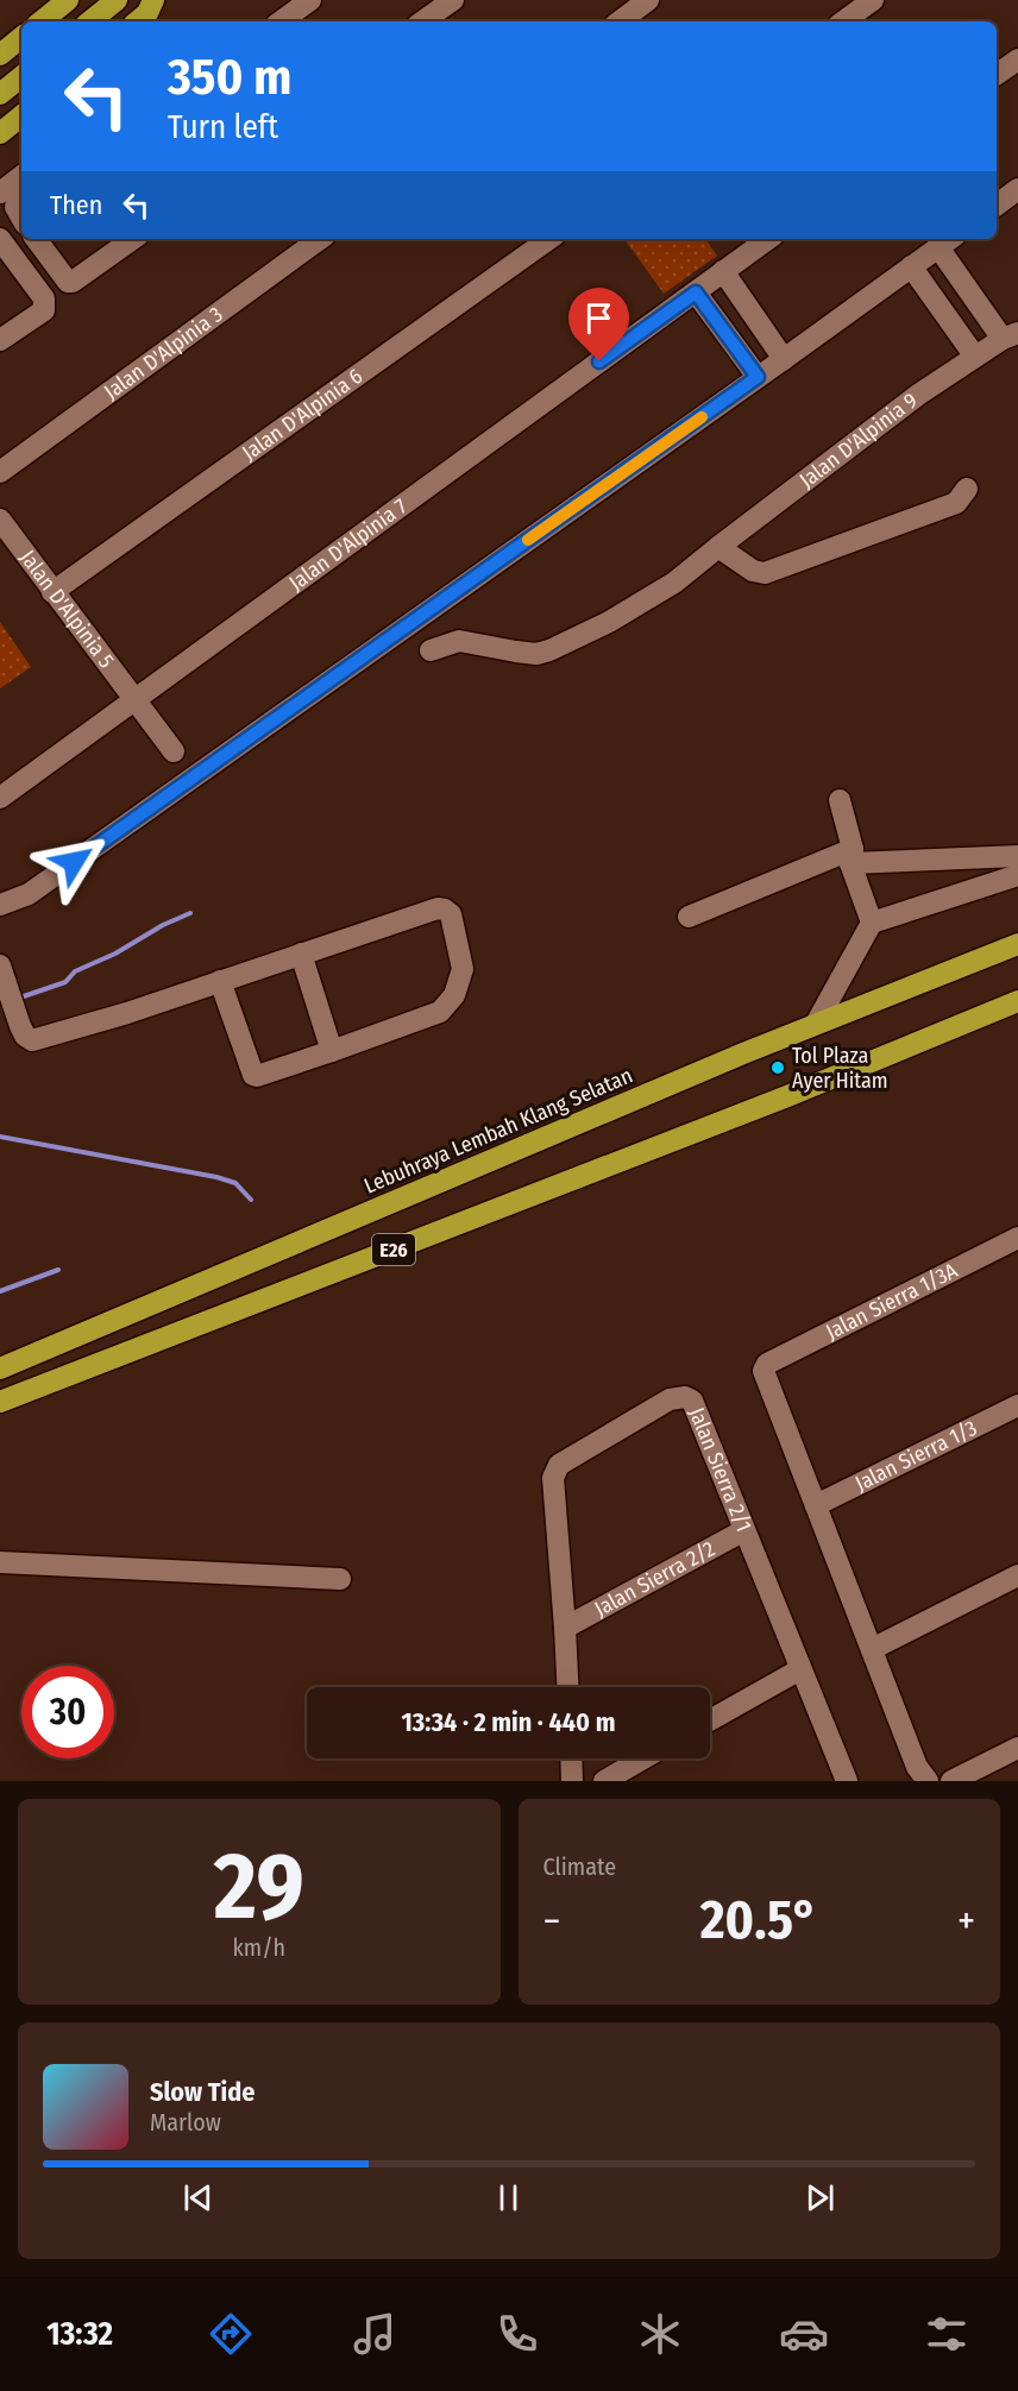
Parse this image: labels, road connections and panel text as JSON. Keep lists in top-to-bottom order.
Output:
{
  "streets": {
    "highway": ["Lebuhraya Lembah Klang Selatan", "E26"],
    "street": [
      "Jalan D'Alpinia 3",
      "Jalan D'Alpinia 6",
      "Jalan D'Alpinia 9",
      "Jalan D'Alpinia 7",
      "Jalan D'Alpinia 5",
      "Jalan Sierra 1/3A",
      "Jalan Sierra 1/3",
      "Jalan Sierra 2/1",
      "Jalan Sierra 2/2"
    ]
  },
  "crossings": [
    ["Jalan D'Alpinia 6", "Jalan D'Alpinia 5"],
    ["Jalan D'Alpinia 7", "Jalan D'Alpinia 5"],
    ["Jalan Sierra 1/3A", "Jalan Sierra 1/3"],
    ["Jalan Sierra 2/1", "Jalan Sierra 2/2"]
  ],
  "places": ["Tol Plaza Ayer Hitam"],
  "page": {
    "turn": ["350 m", "Turn left"],
    "then": "Then",
    "limit": "30",
    "trip": "13:34 · 2 min · 440 m",
    "tile": [
      ["29", "km/h"],
      "Climate"
    ],
    "heat": ["−", "20.5°", "+"],
    "song": ["Slow Tide", "Marlow"],
    "tabs": "13:32"
  }
}
